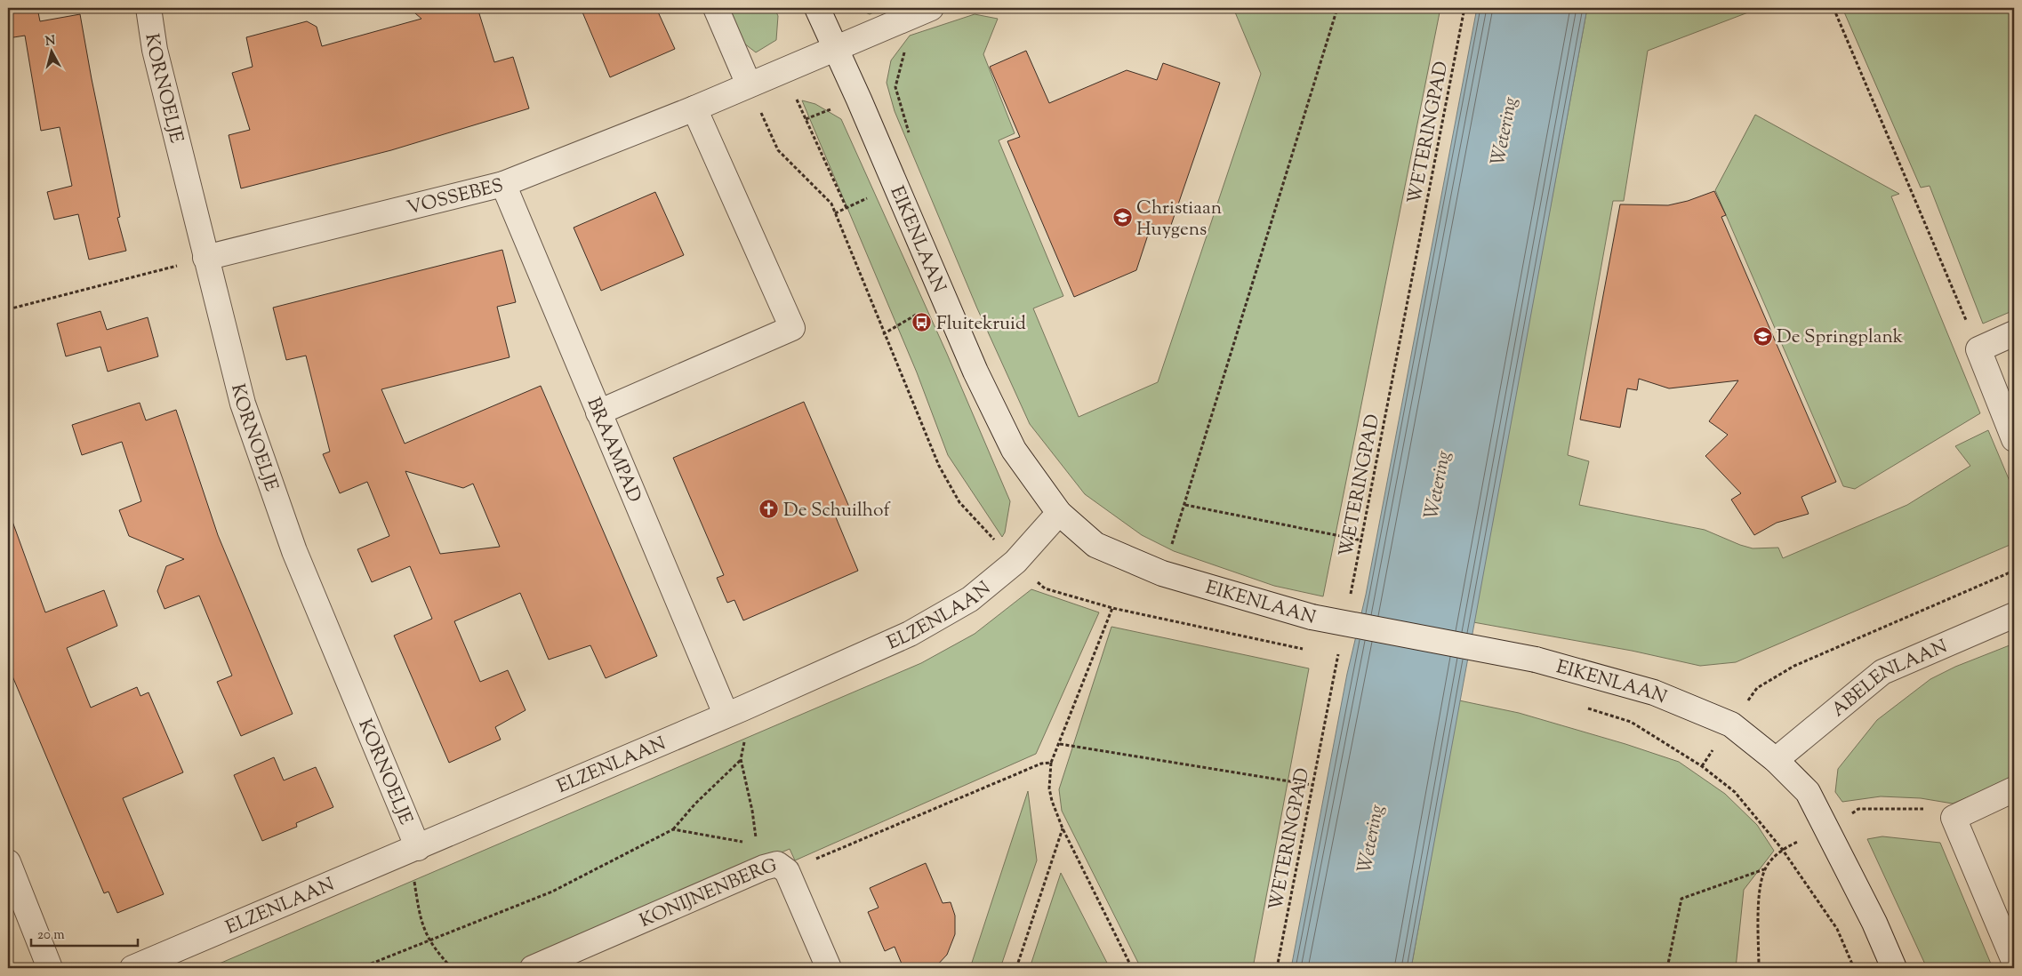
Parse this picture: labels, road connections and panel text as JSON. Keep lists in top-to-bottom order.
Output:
{
  "streets": {
    "street": [
      "KORNOELJE",
      "VOSSEBES",
      "EIKENLAAN",
      "BRAAMPAD",
      "ELZENLAAN",
      "ABELENLAAN",
      "KONIJNENBERG"
    ],
    "path": ["WETERINGPAD"]
  },
  "crossings": [
    ["KORNOELJE", "VOSSEBES"],
    ["KORNOELJE", "ELZENLAAN"],
    ["VOSSEBES", "EIKENLAAN"],
    ["VOSSEBES", "BRAAMPAD"],
    ["EIKENLAAN", "ELZENLAAN"],
    ["EIKENLAAN", "ABELENLAAN"],
    ["BRAAMPAD", "ELZENLAAN"]
  ],
  "water": ["Wetering"],
  "places": {
    "school or university": ["Christiaan Huygens", "De Springplank"],
    "bus stop": ["Fluitekruid"],
    "church": ["De Schuilhof"]
  },
  "scale_bar": "20 m",
  "north": "top"
}
